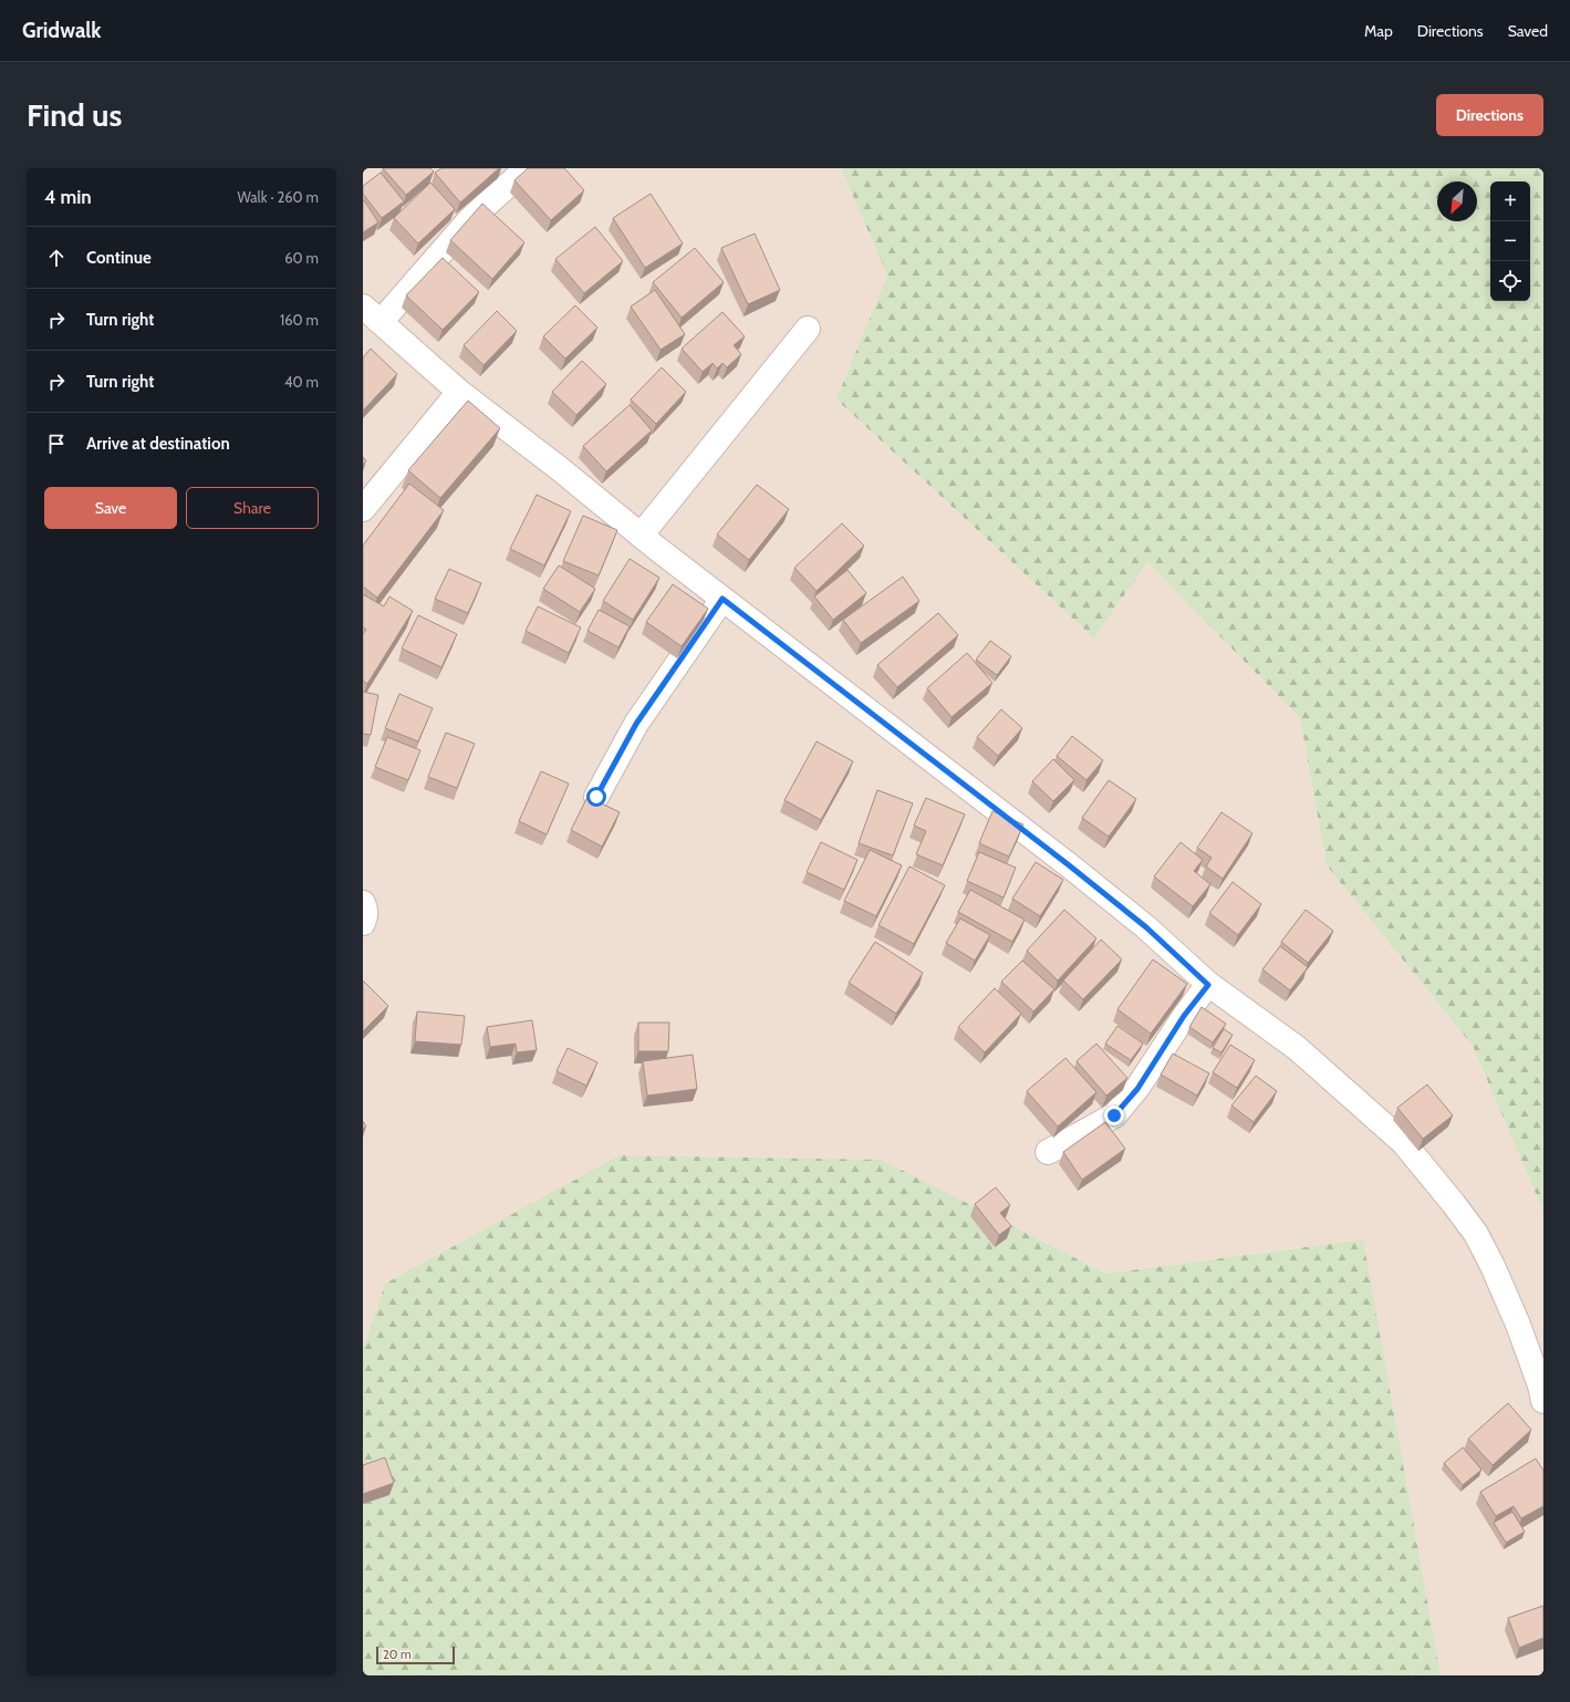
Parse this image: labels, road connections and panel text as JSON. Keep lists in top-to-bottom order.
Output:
{
  "scale_bar": "20 m",
  "north": "bottom left",
  "page": {
    "header": "Gridwalk",
    "nav": ["Map", "Directions", "Saved"],
    "buttons": [
      "Directions",
      ["Save", "Share"]
    ],
    "title": "Find us",
    "heading": ["4 min", "Walk · 260 m"],
    "map_buttons": ["+", "−"],
    "list": [
      ["Continue", "60 m"],
      ["Turn right", "160 m"],
      ["Turn right", "40 m"],
      "Arrive at destination"
    ],
    "scale": "20 m"
  }
}
